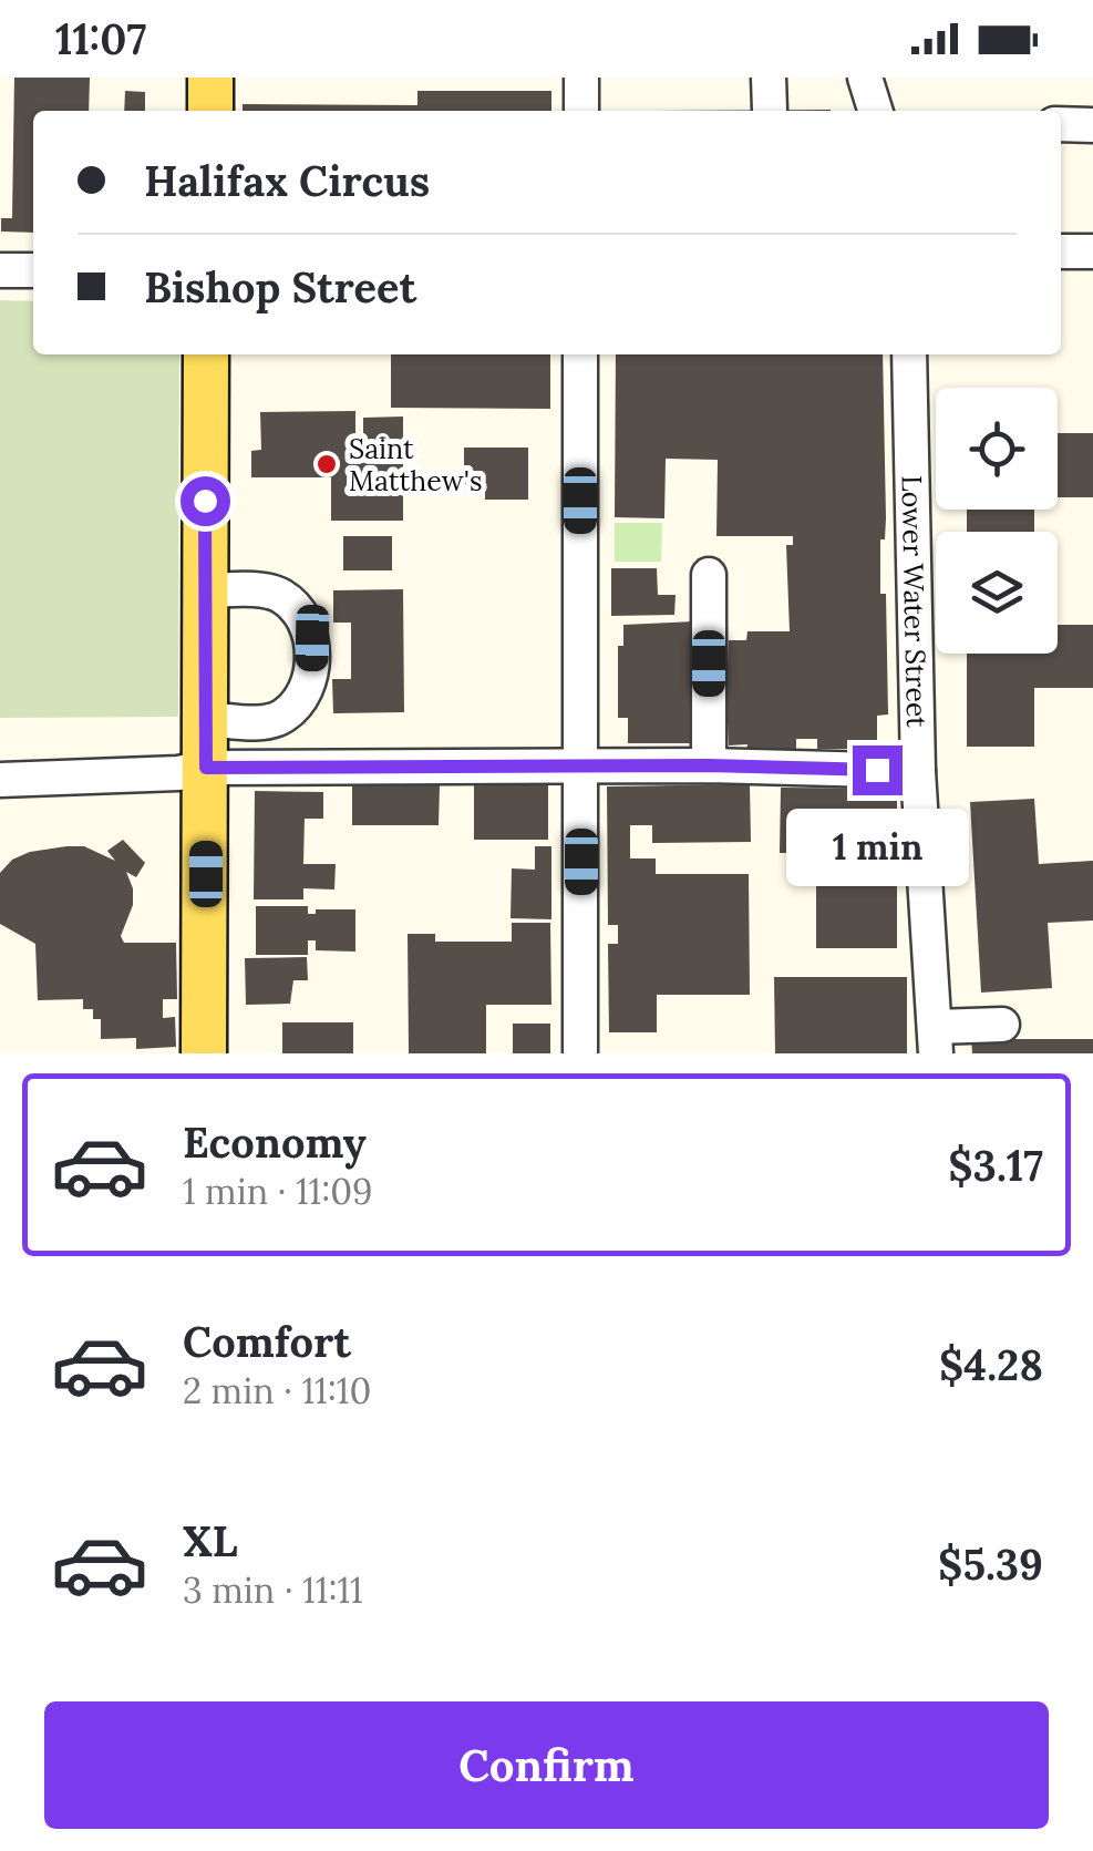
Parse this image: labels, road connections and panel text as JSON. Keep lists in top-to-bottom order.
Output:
{
  "streets": {
    "street": ["Lower Water Street"]
  },
  "places": ["Saint Matthew's"],
  "page": {
    "status": "11:07",
    "banner": ["Halifax Circus", "Bishop Street"],
    "bubble": "1 min",
    "list": [
      {
        "name": "Economy",
        "note": "1 min · 11:09",
        "value": "$3.17"
      },
      {
        "name": "Comfort",
        "note": "2 min · 11:10",
        "value": "$4.28"
      },
      {
        "name": "XL",
        "note": "3 min · 11:11",
        "value": "$5.39"
      }
    ],
    "buttons": "Confirm"
  }
}
